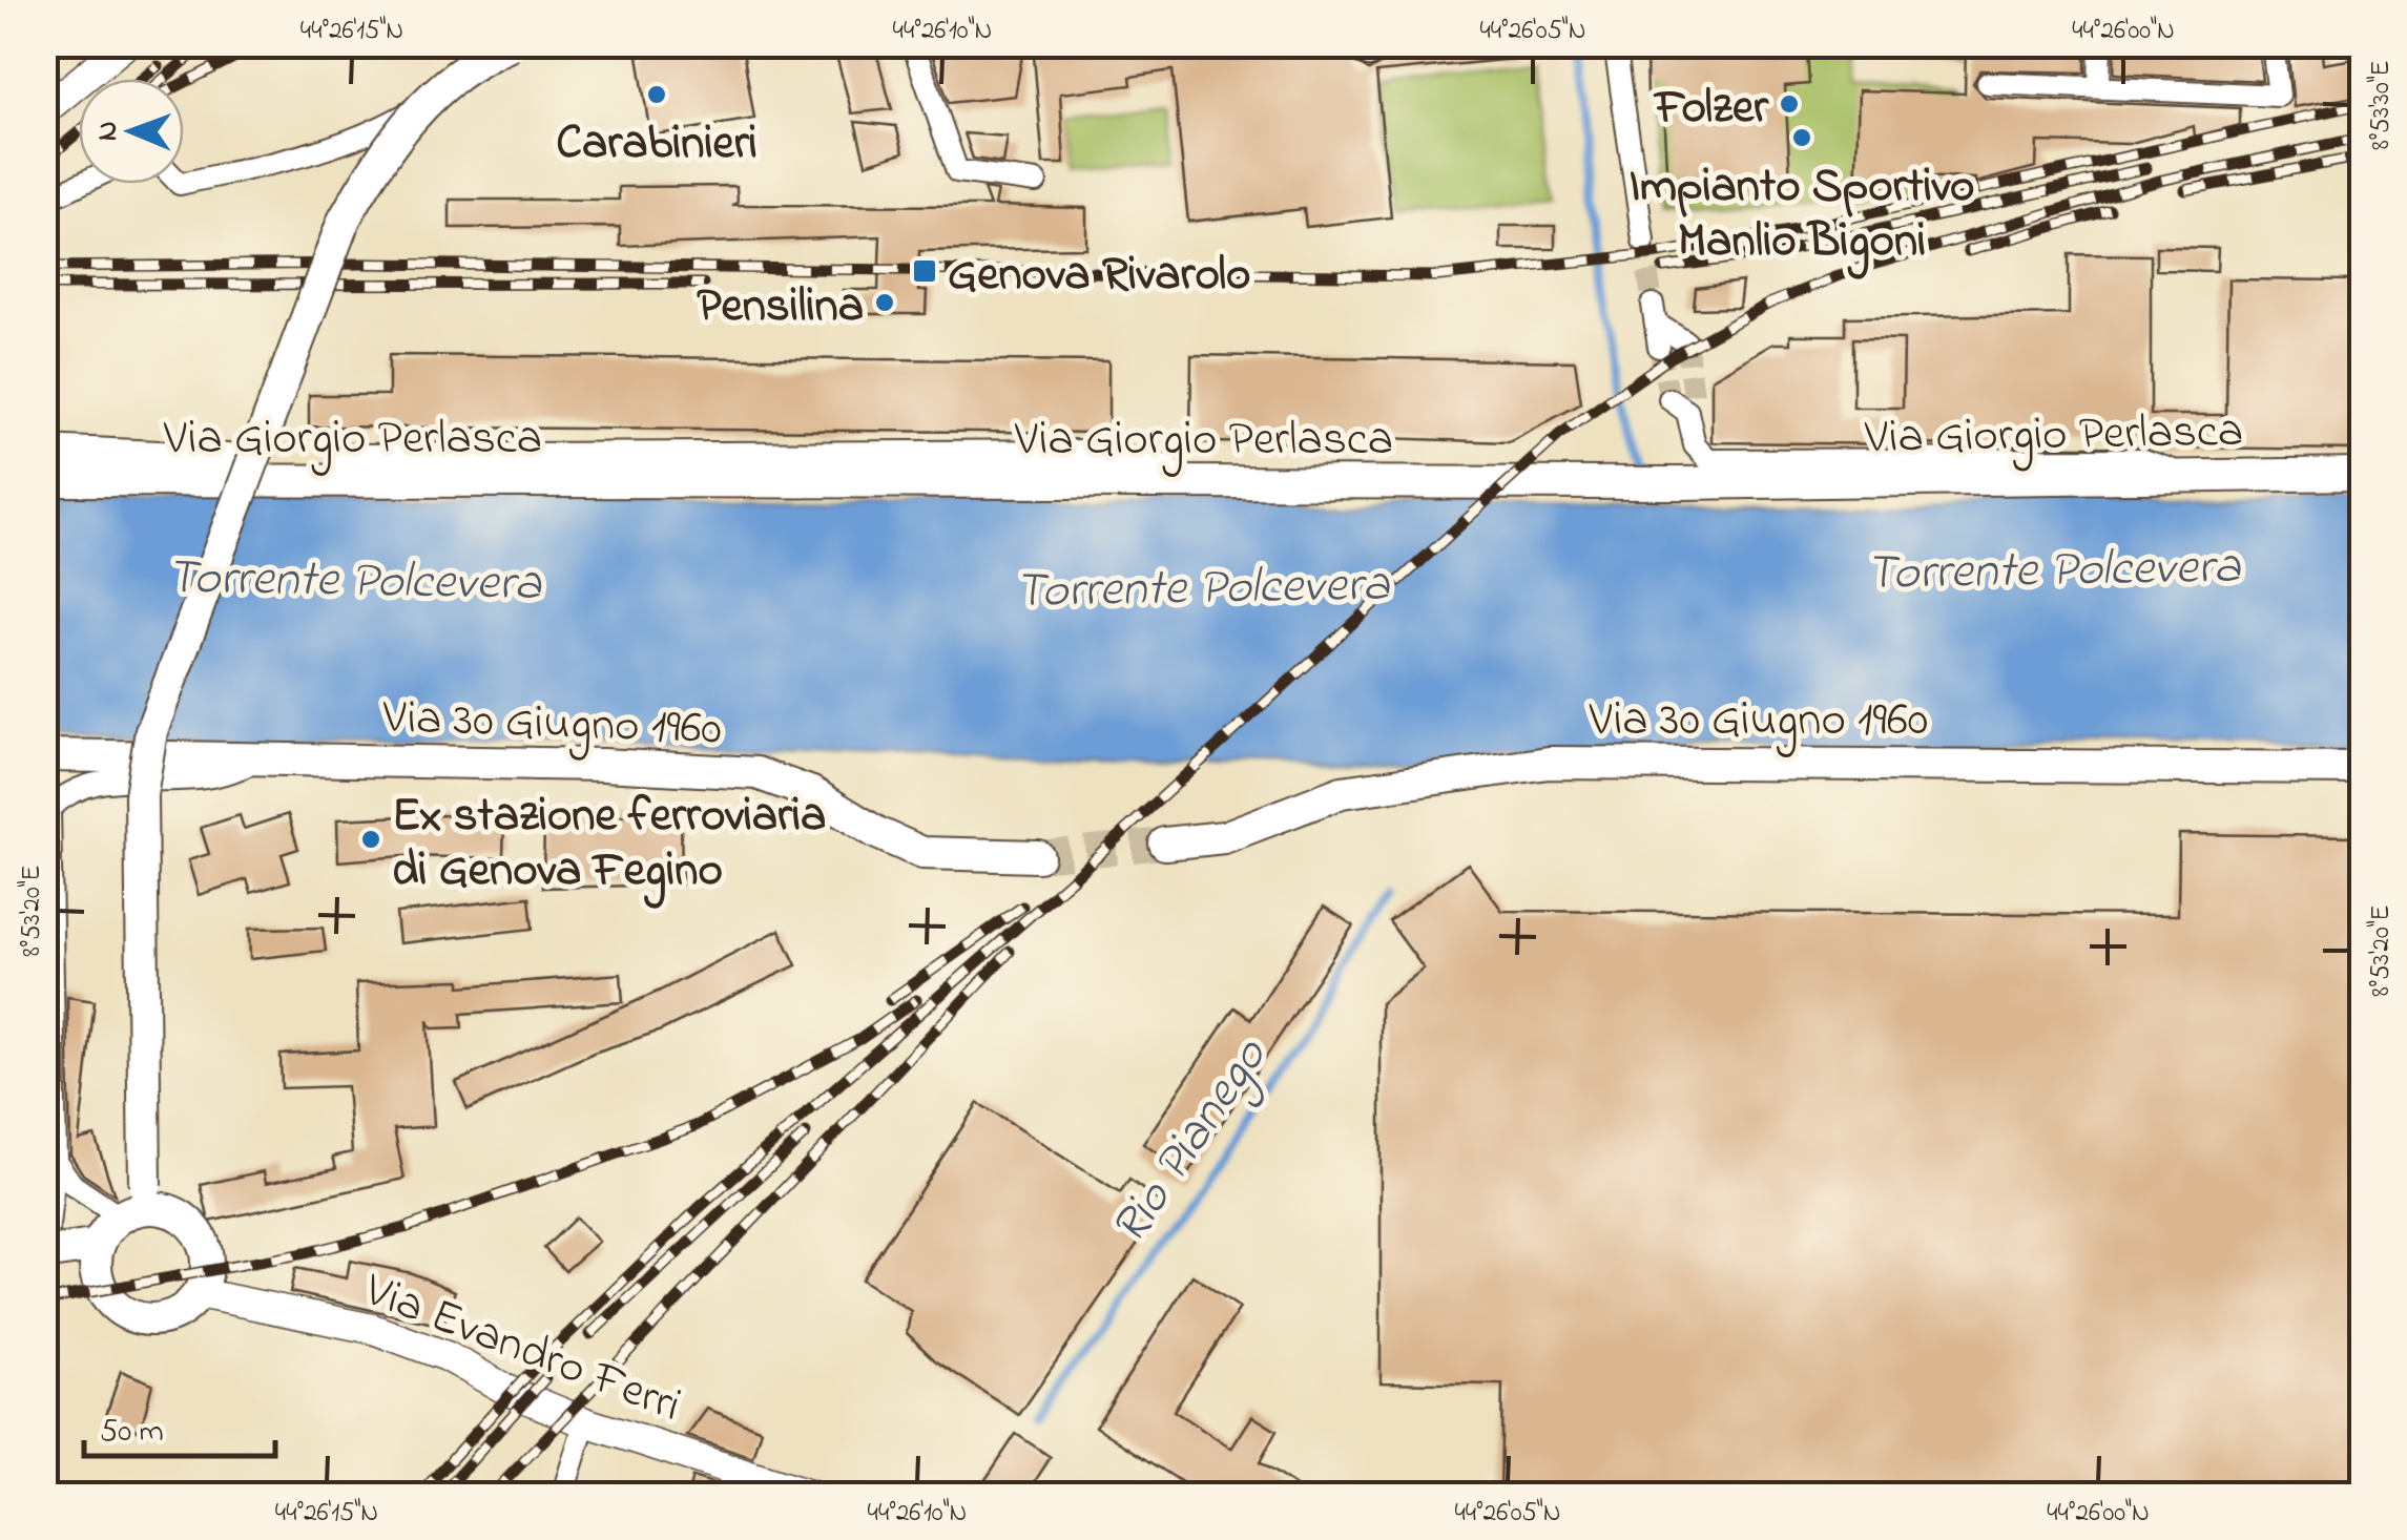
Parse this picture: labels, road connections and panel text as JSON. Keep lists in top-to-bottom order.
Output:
{
  "streets": {
    "main road": ["Via Giorgio Perlasca", "Via 30 Giugno 1960", "Via Evandro Ferri"]
  },
  "water": ["Torrente Polcevera", "Rio Pianego"],
  "places": {
    "other": [
      "Carabinieri",
      "Folzer",
      "Impianto Sportivo Manlio Bigoni",
      "Pensilina",
      "Ex stazione ferroviaria di Genova Fegino"
    ],
    "transit": ["Genova Rivarolo"]
  },
  "scale_bar": "50 m",
  "north": "left",
  "coordinates": [
    "44°26'15\"N",
    "44°26'10\"N",
    "44°26'05\"N",
    "44°26'00\"N",
    "8°53'30\"E",
    "8°53'20\"E"
  ]
}
